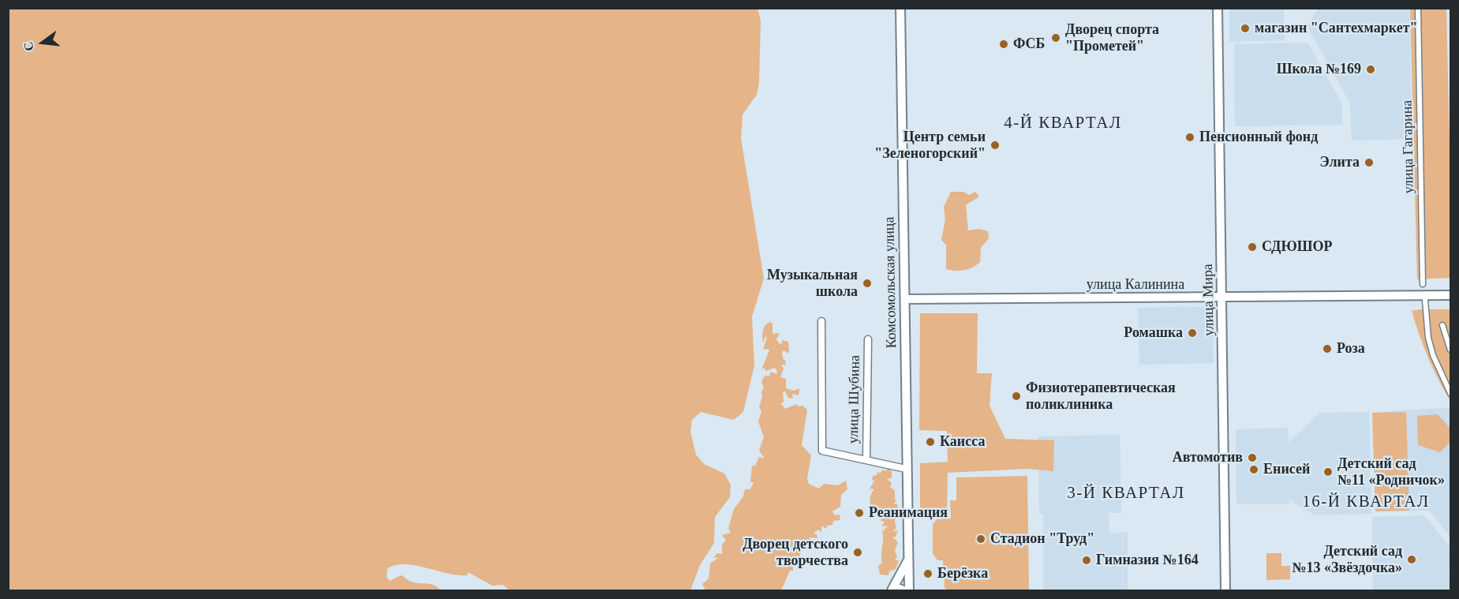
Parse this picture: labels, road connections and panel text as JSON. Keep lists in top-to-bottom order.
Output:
{
  "streets": {
    "street": [
      "улица Гагарина",
      "Комсомольская улица",
      "улица Калинина",
      "улица Мира",
      "улица Шубина"
    ]
  },
  "crossings": [
    ["Комсомольская улица", "улица Калинина"],
    ["улица Калинина", "улица Мира"]
  ],
  "districts": ["4-Й КВАРТАЛ", "3-Й КВАРТАЛ", "16-Й КВАРТАЛ"],
  "places": [
    "магазин \"Сантехмаркет\"",
    "Дворец спорта \"Прометей\"",
    "ФСБ",
    "Школа №169",
    "Пенсионный фонд",
    "Центр семьи \"Зеленогорский\"",
    "Элита",
    "СДЮШОР",
    "Музыкальная школа",
    "Ромашка",
    "Роза",
    "Физиотерапевтическая поликлиника",
    "Каисса",
    "Автомотив",
    "Енисей",
    "Детский сад №11 «Родничок»",
    "Реанимация",
    "Стадион \"Труд\"",
    "Дворец детского творчества",
    "Детский сад №13 «Звёздочка»",
    "Гимназия №164",
    "Берёзка"
  ],
  "north": "left"
}
